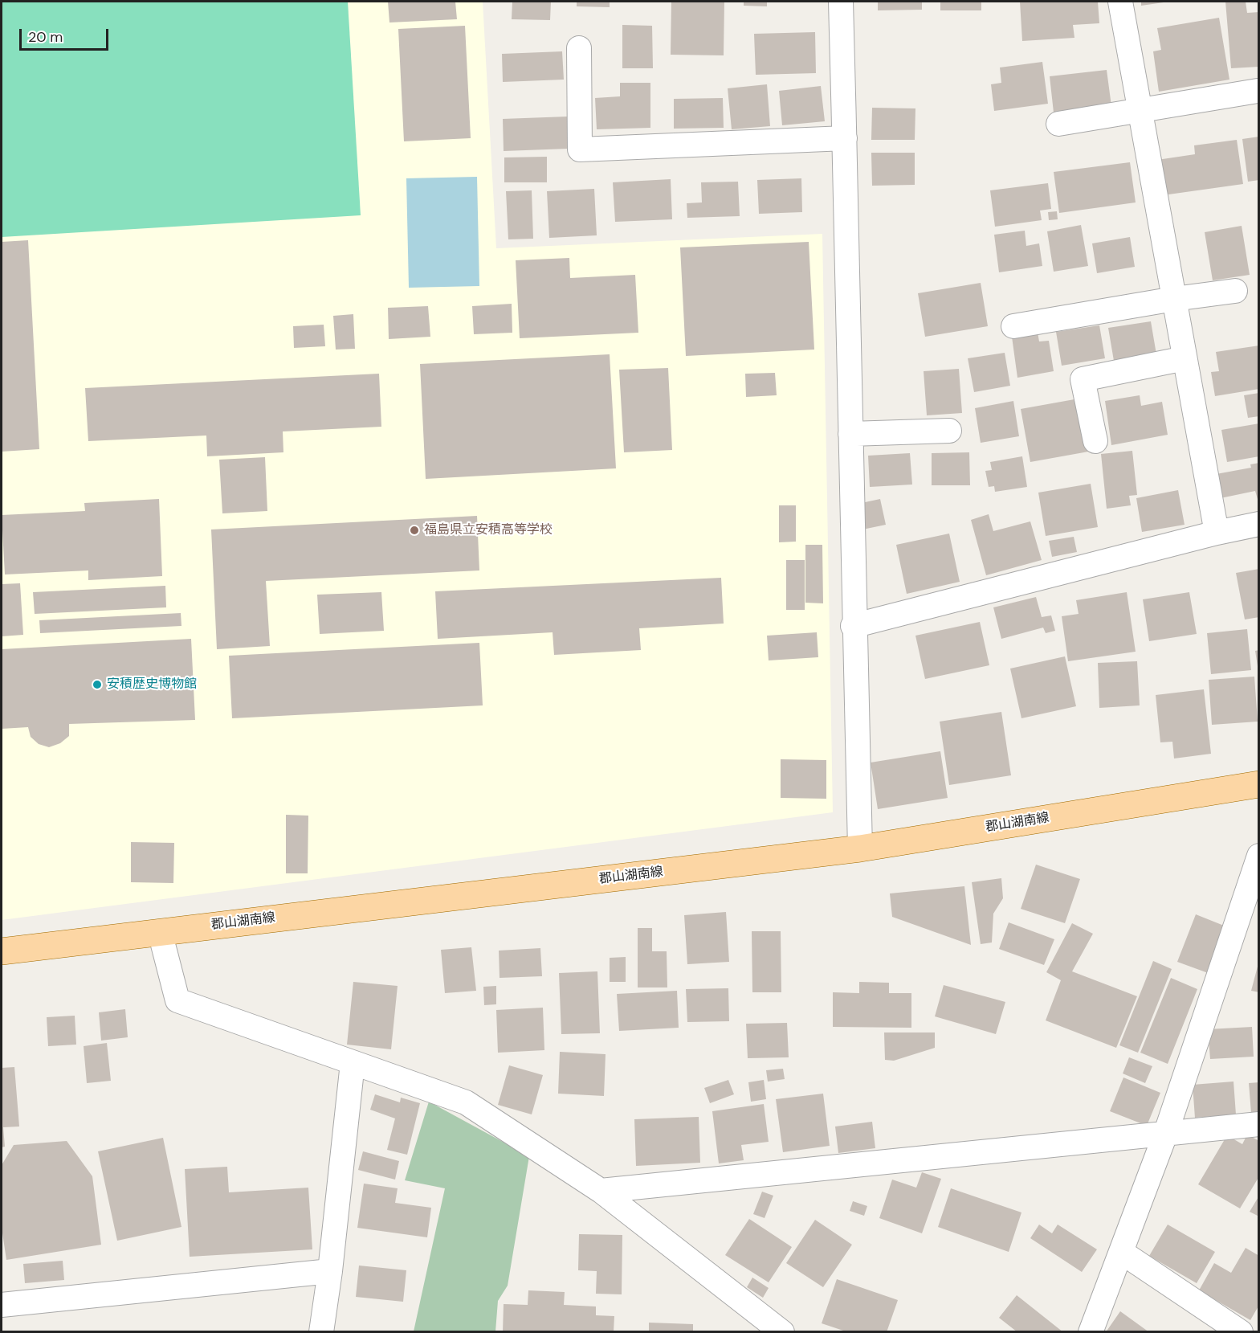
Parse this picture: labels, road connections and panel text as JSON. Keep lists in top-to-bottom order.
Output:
{
  "streets": {
    "main road": ["郡山湖南線"]
  },
  "places": ["福島県立安積高等学校", "安積歴史博物館"],
  "scale_bar": "20 m"
}
